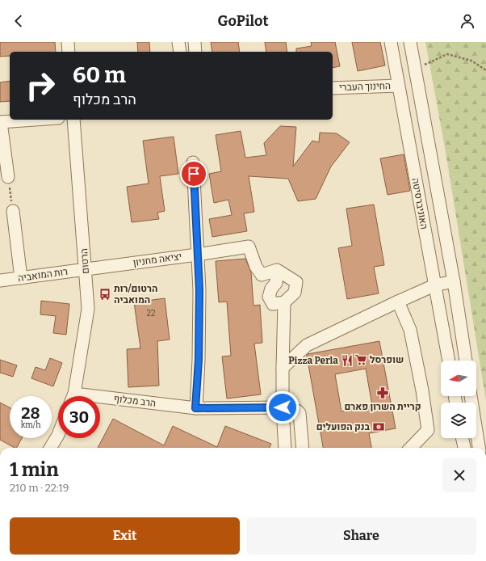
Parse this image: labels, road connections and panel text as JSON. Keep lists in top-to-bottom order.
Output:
{
  "streets": {
    "street": [
      "החינוך העברי",
      "האוניברסיטה",
      "יציאה מחניון",
      "הרטום",
      "רות המואביה",
      "הרב מכלוף"
    ]
  },
  "crossings": [
    ["החינוך העברי", "האוניברסיטה"],
    ["יציאה מחניון", "הרטום"],
    ["יציאה מחניון", "רות המואביה"],
    ["הרטום", "רות המואביה"]
  ],
  "places": {
    "bus stop": ["הרטום/רות המואביה"],
    "supermarket": ["שופרסל"],
    "restaurant": ["Pizza Perla"],
    "pharmacy": ["קריית השרון פארם"],
    "bank": ["בנק הפועלים"]
  },
  "house_numbers": ["22"],
  "north": "left",
  "page": {
    "header": "GoPilot",
    "turn": ["60 m", "הרב מכלוף"],
    "speed": "28 km/h",
    "limit": "30",
    "heading": ["1 min", "210 m · 22:19"],
    "buttons": ["Exit", "Share"]
  }
}
